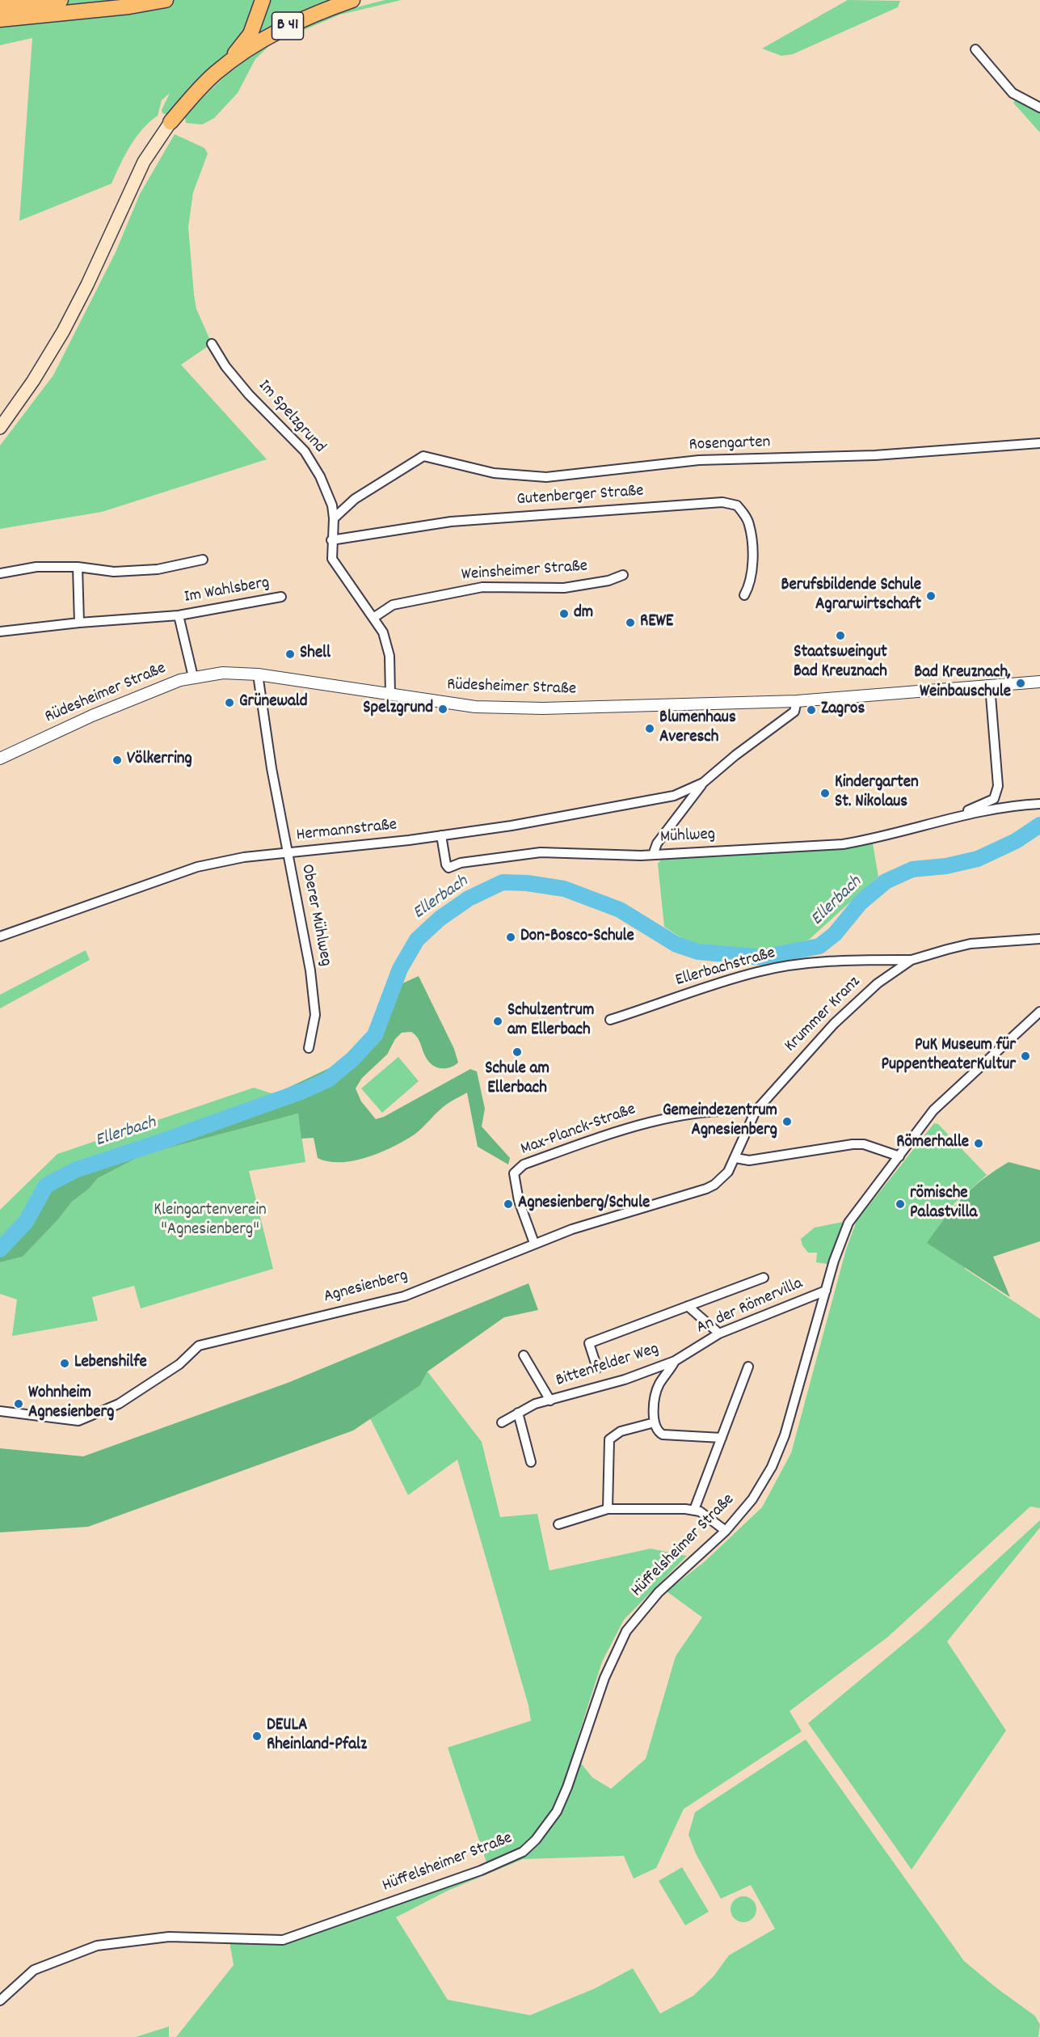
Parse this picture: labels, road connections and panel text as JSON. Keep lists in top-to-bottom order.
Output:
{
  "streets": {
    "highway": ["B 41"],
    "street": [
      "Im Spelzgrund",
      "Rosengarten",
      "Gutenberger Straße",
      "Weinsheimer Straße",
      "Im Wahlsberg",
      "Rüdesheimer Straße",
      "Hermannstraße",
      "Mühlweg",
      "Oberer Mühlweg",
      "Ellerbachstraße",
      "Krummer Kranz",
      "Max-Planck-Straße",
      "Agnesienberg",
      "An der Römervilla",
      "Bittenfelder Weg",
      "Hüffelsheimer Straße"
    ]
  },
  "crossings": [
    ["Im Spelzgrund", "Rosengarten"],
    ["Im Spelzgrund", "Gutenberger Straße"],
    ["Im Spelzgrund", "Weinsheimer Straße"],
    ["Im Spelzgrund", "Rüdesheimer Straße"],
    ["Im Wahlsberg", "Rüdesheimer Straße"],
    ["Rüdesheimer Straße", "Hermannstraße"],
    ["Rüdesheimer Straße", "Mühlweg"],
    ["Rüdesheimer Straße", "Oberer Mühlweg"],
    ["Hermannstraße", "Mühlweg"],
    ["Hermannstraße", "Oberer Mühlweg"],
    ["Ellerbachstraße", "Krummer Kranz"],
    ["Krummer Kranz", "Max-Planck-Straße"],
    ["Krummer Kranz", "Agnesienberg"],
    ["Max-Planck-Straße", "Agnesienberg"],
    ["An der Römervilla", "Bittenfelder Weg"],
    ["An der Römervilla", "Hüffelsheimer Straße"]
  ],
  "water": ["Ellerbach"],
  "parks": ["Kleingartenverein \"Agnesienberg\""],
  "places": [
    "Berufsbildende Schule Agrarwirtschaft",
    "dm",
    "REWE",
    "Staatsweingut Bad Kreuznach",
    "Shell",
    "Bad Kreuznach, Weinbauschule",
    "Grünewald",
    "Spelzgrund",
    "Zagros",
    "Blumenhaus Averesch",
    "Völkerring",
    "Kindergarten St. Nikolaus",
    "Don-Bosco-Schule",
    "Schulzentrum am Ellerbach",
    "Schule am Ellerbach",
    "PuK Museum für PuppentheaterKultur",
    "Gemeindezentrum Agnesienberg",
    "Römerhalle",
    "Agnesienberg/Schule",
    "römische Palastvilla",
    "Lebenshilfe",
    "Wohnheim Agnesienberg",
    "DEULA Rheinland-Pfalz"
  ]
}
